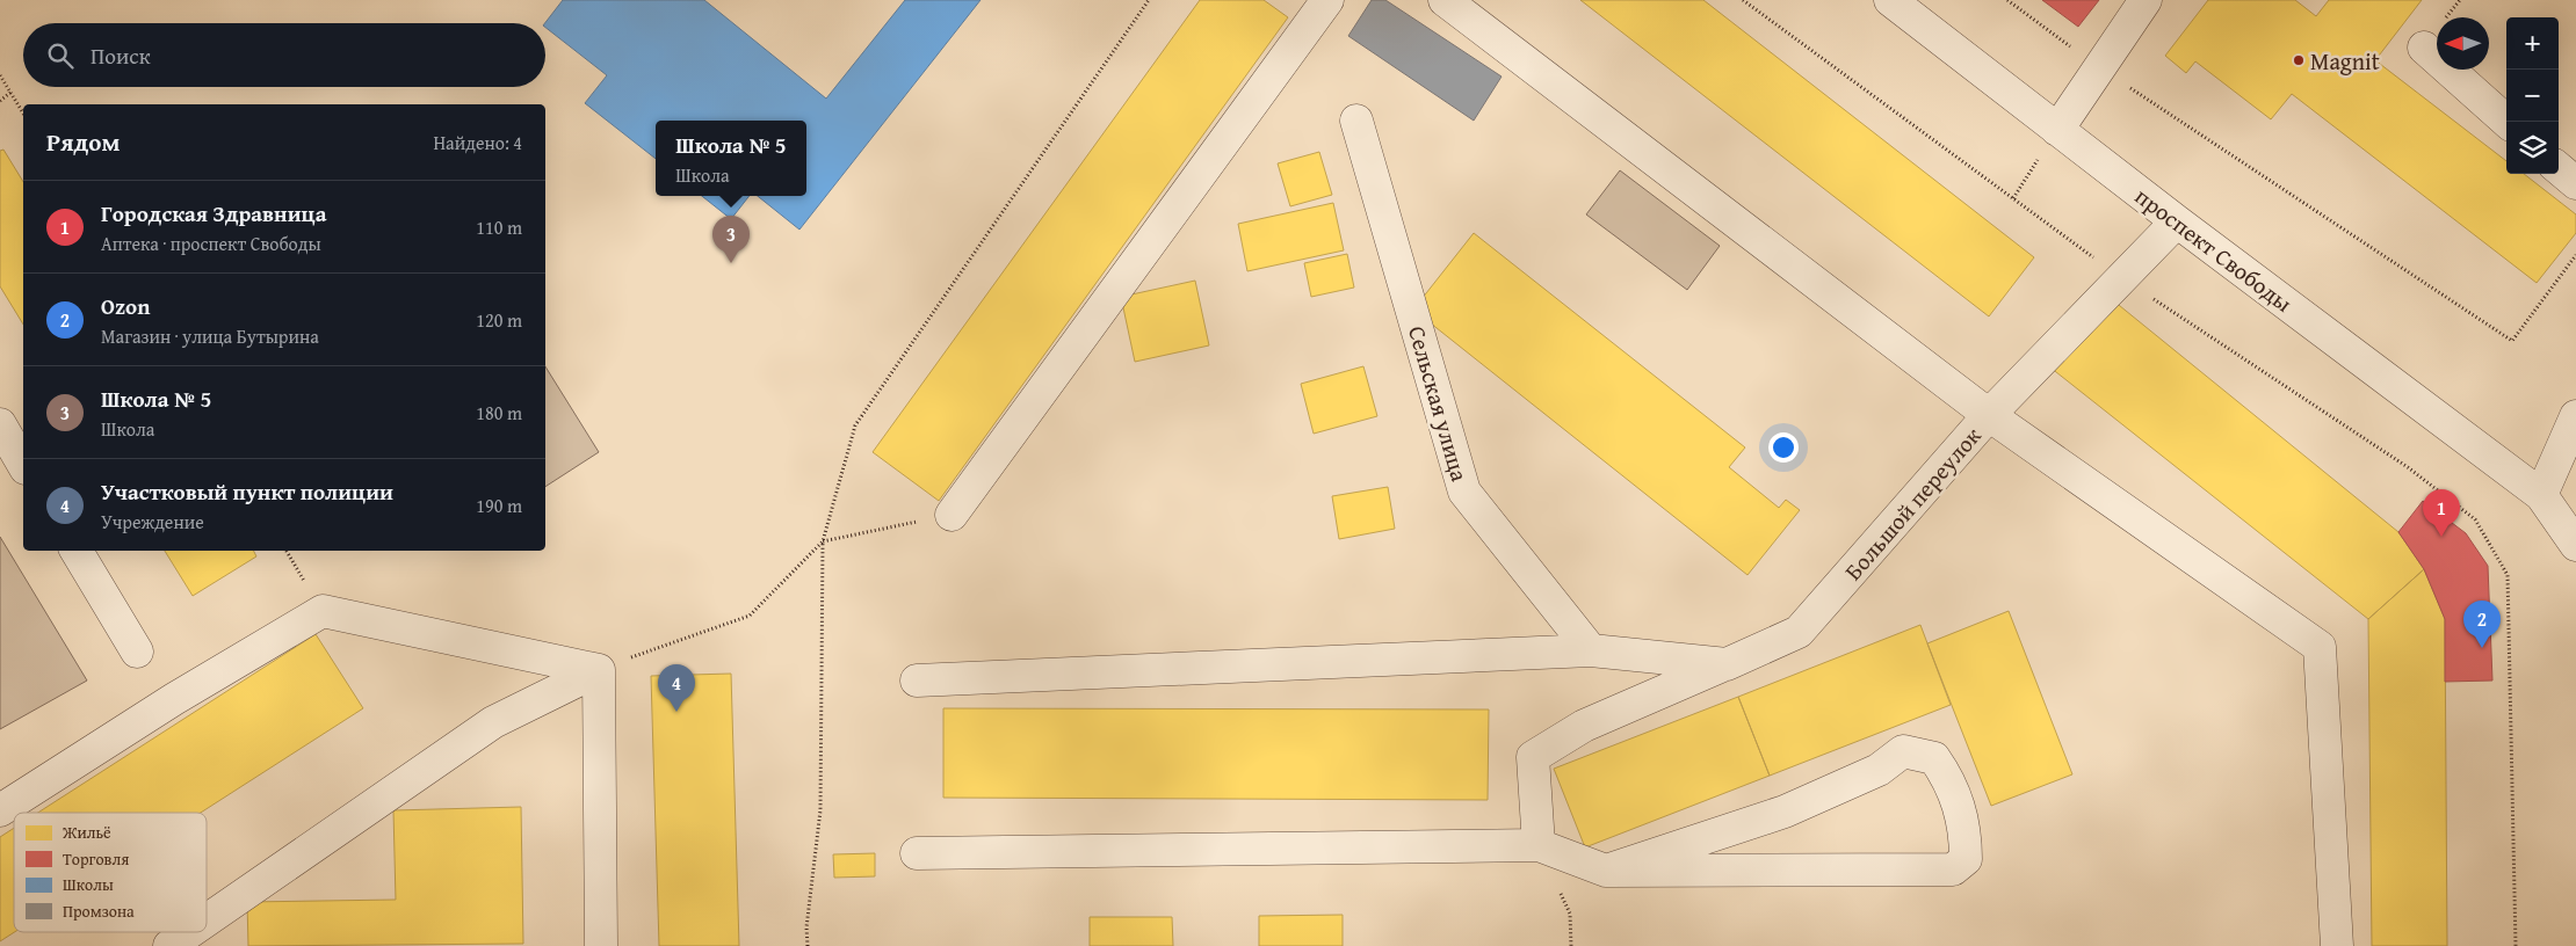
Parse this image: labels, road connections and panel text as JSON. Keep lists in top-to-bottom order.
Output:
{
  "streets": {
    "street": ["проспект Свободы", "Сельская улица", "Большой переулок"]
  },
  "crossings": [
    ["проспект Свободы", "Большой переулок"]
  ],
  "places": ["Magnit"],
  "legend": [
    "Жильё",
    "Торговля",
    "Школы",
    "Промзона"
  ],
  "north": "left",
  "page": {
    "map_buttons": ["+", "−"],
    "search": "Поиск",
    "heading": ["Рядом", "Найдено: 4"],
    "popup": ["Школа № 5", "Школа"],
    "list": [
      {
        "mark": "1",
        "name": "Городская Здравница",
        "note": "Аптека · проспект Свободы",
        "value": "110 m"
      },
      {
        "mark": "2",
        "name": "Ozon",
        "note": "Магазин · улица Бутырина",
        "value": "120 m"
      },
      {
        "mark": "3",
        "name": "Школа № 5",
        "note": "Школа",
        "value": "180 m"
      },
      {
        "mark": "4",
        "name": "Участковый пункт полиции",
        "note": "Учреждение",
        "value": "190 m"
      }
    ],
    "pins": [
      "3",
      "1",
      "2",
      "4"
    ]
  }
}
